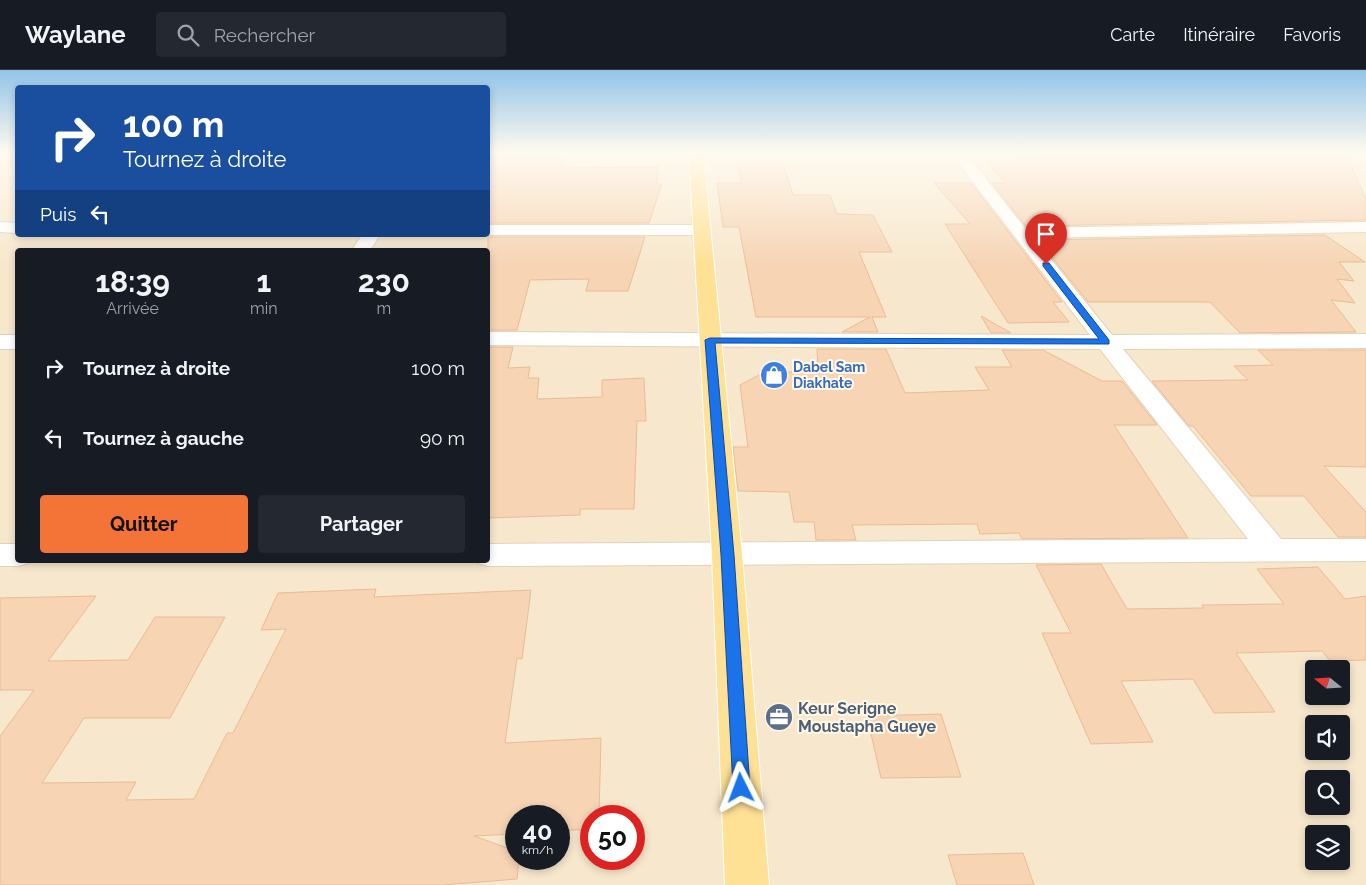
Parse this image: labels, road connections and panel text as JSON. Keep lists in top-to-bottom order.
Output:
{
  "places": {
    "shop": ["Dabel Sam Diakhate"],
    "office": ["Keur Serigne Moustapha Gueye"]
  },
  "north": "left",
  "page": {
    "header": "Waylane",
    "search": "Rechercher",
    "nav": ["Carte", "Itinéraire", "Favoris"],
    "turn": ["100 m", "Tournez à droite"],
    "then": "Puis",
    "eta": [
      "18:39",
      "Arrivée",
      "1",
      "min",
      "230",
      "m"
    ],
    "list": [
      {
        "name": "Tournez à droite",
        "value": "100 m"
      },
      {
        "name": "Tournez à gauche",
        "value": "90 m"
      }
    ],
    "buttons": ["Quitter", "Partager"],
    "speed": "40 km/h",
    "limit": "50"
  }
}
